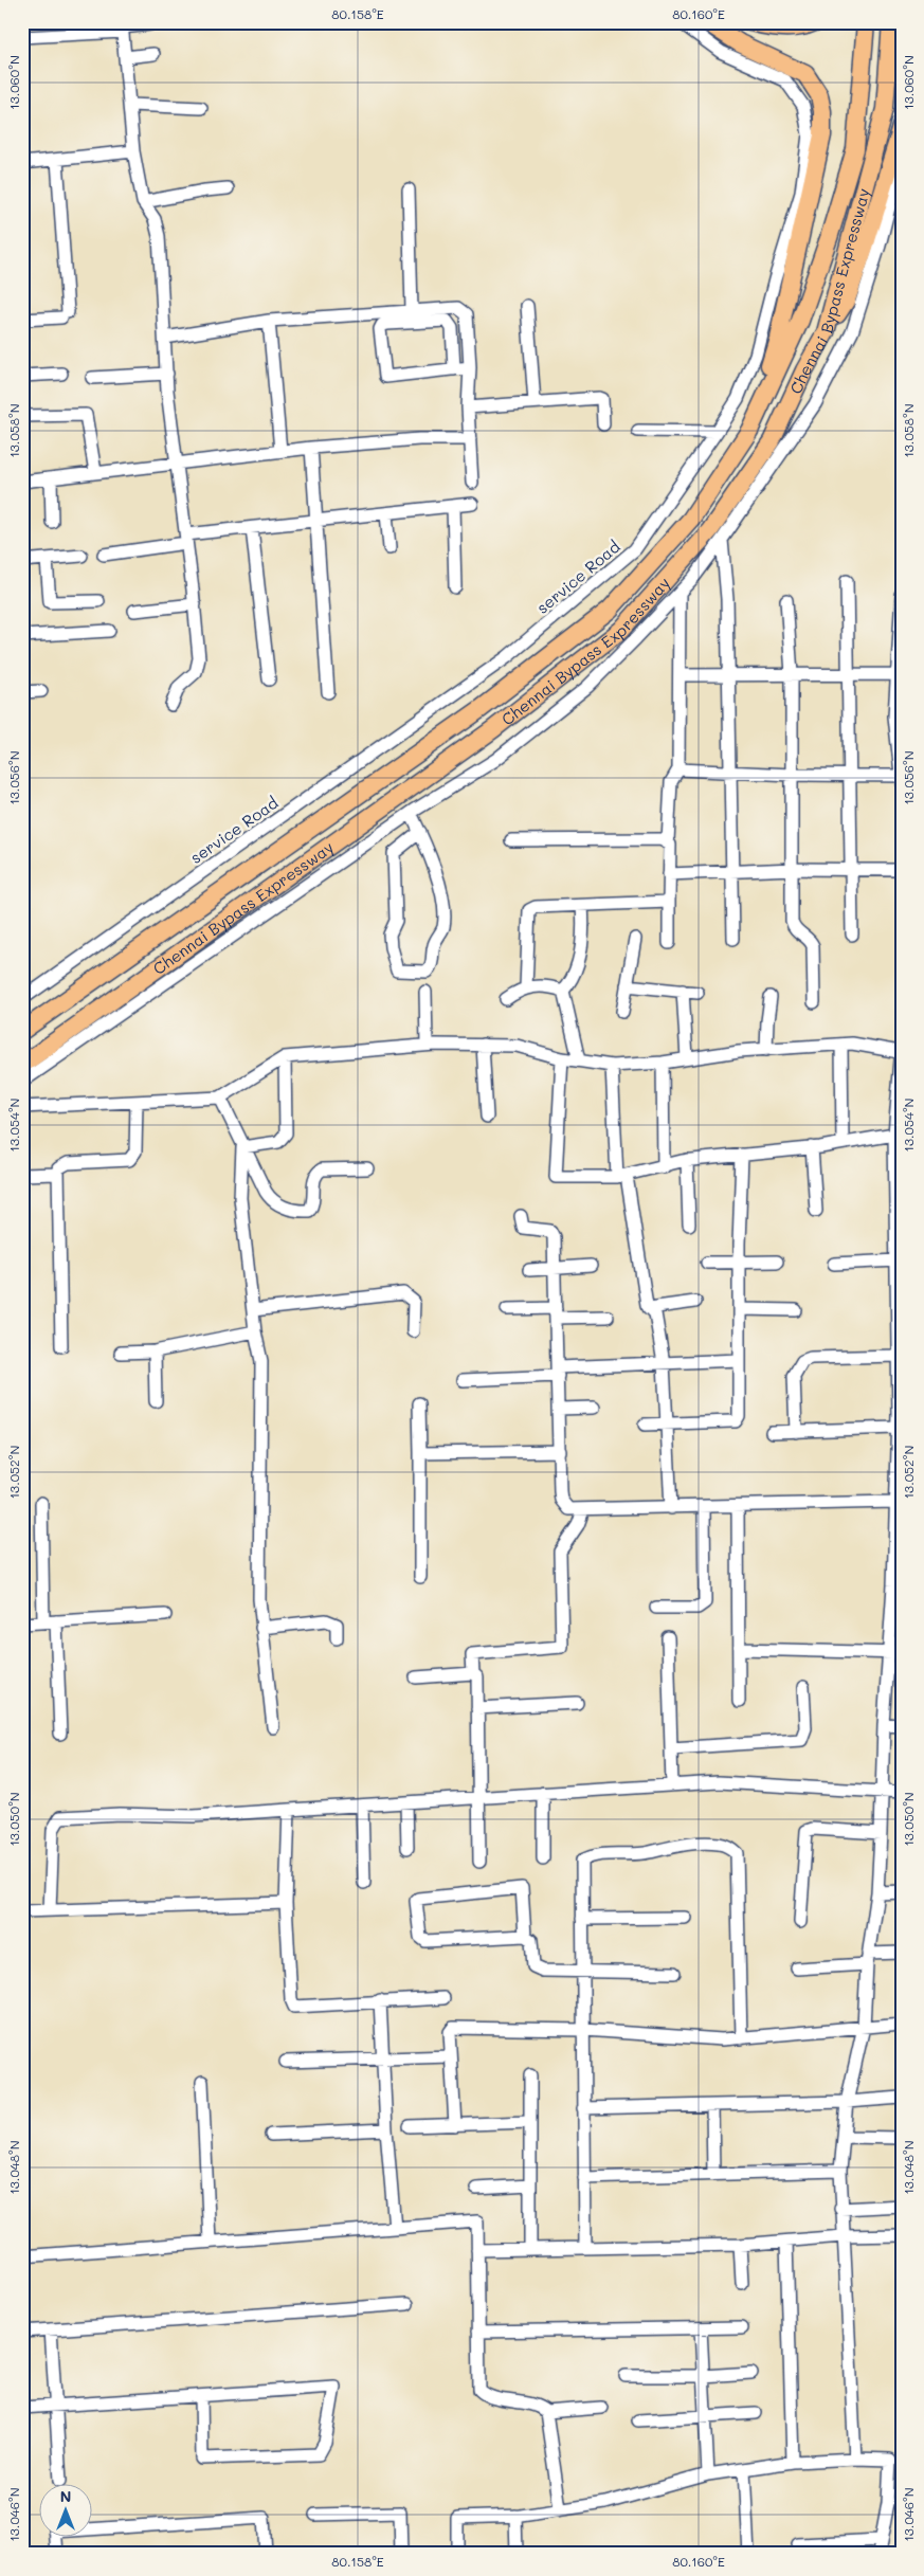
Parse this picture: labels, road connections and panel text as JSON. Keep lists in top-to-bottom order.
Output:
{
  "streets": {
    "highway": ["Chennai Bypass Expressway"],
    "street": ["service Road"]
  },
  "north": "top",
  "coordinates": [
    "80.158°E",
    "80.160°E",
    "13.060°N",
    "13.058°N",
    "13.056°N",
    "13.054°N",
    "13.052°N",
    "13.050°N",
    "13.048°N",
    "13.046°N"
  ]
}
